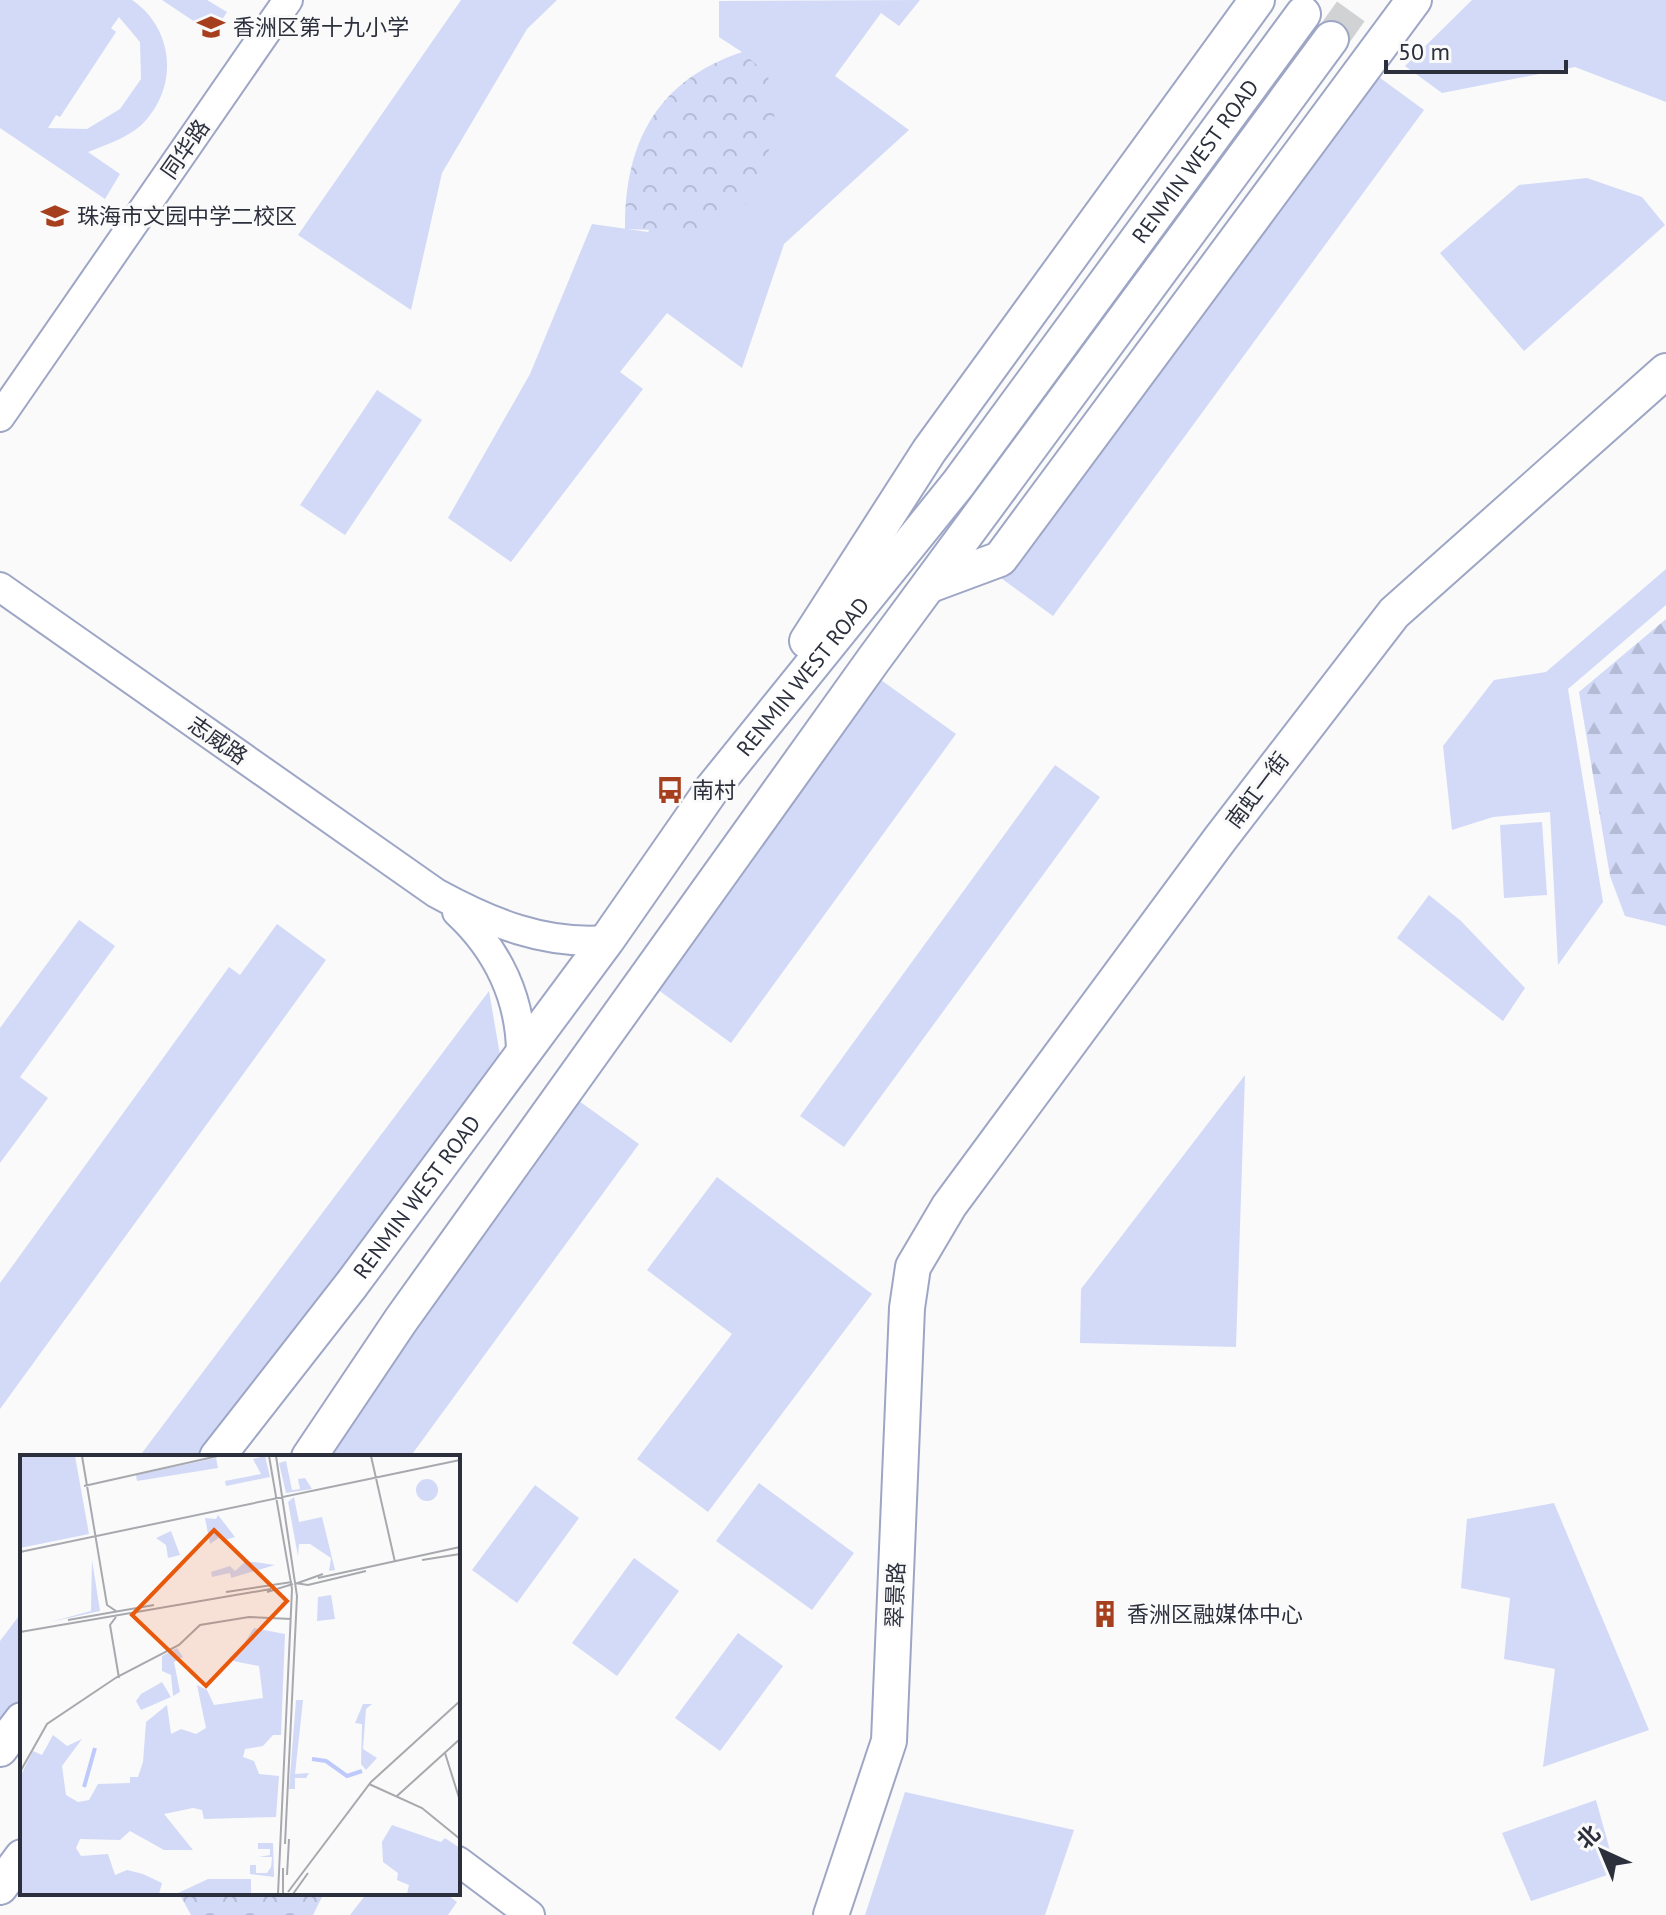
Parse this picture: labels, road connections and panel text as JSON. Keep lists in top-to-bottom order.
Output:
{
  "streets": {
    "main road": ["RENMIN WEST ROAD", "南虹一街", "翠景路"],
    "street": ["同华路", "志威路"]
  },
  "crossings": [
    ["RENMIN WEST ROAD", "志威路"],
    ["南虹一街", "翠景路"]
  ],
  "places": {
    "school or university": ["香洲区第十九小学", "珠海市文园中学二校区"],
    "bus stop": ["南村"],
    "building": ["香洲区融媒体中心"]
  },
  "scale_bar": "50 m",
  "north": "top left"
}
